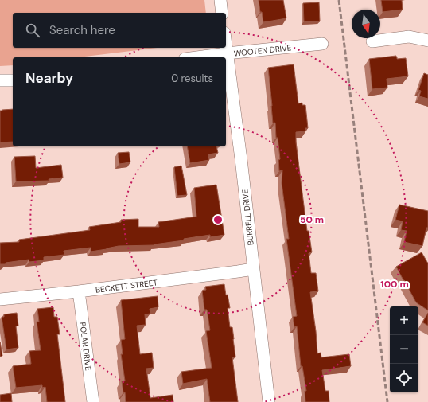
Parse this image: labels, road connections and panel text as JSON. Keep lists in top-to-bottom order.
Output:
{
  "streets": {
    "street": [
      "WOOTEN DRIVE",
      "BURRELL DRIVE",
      "BECKETT STREET",
      "POLAR DRIVE"
    ]
  },
  "crossings": [
    ["WOOTEN DRIVE", "BURRELL DRIVE"],
    ["BURRELL DRIVE", "BECKETT STREET"],
    ["BECKETT STREET", "POLAR DRIVE"]
  ],
  "north": "bottom",
  "page": {
    "search": "Search here",
    "heading": ["Nearby", "0 results"],
    "map_buttons": ["+", "−"]
  },
  "rings": ["50 m", "100 m"]
}
